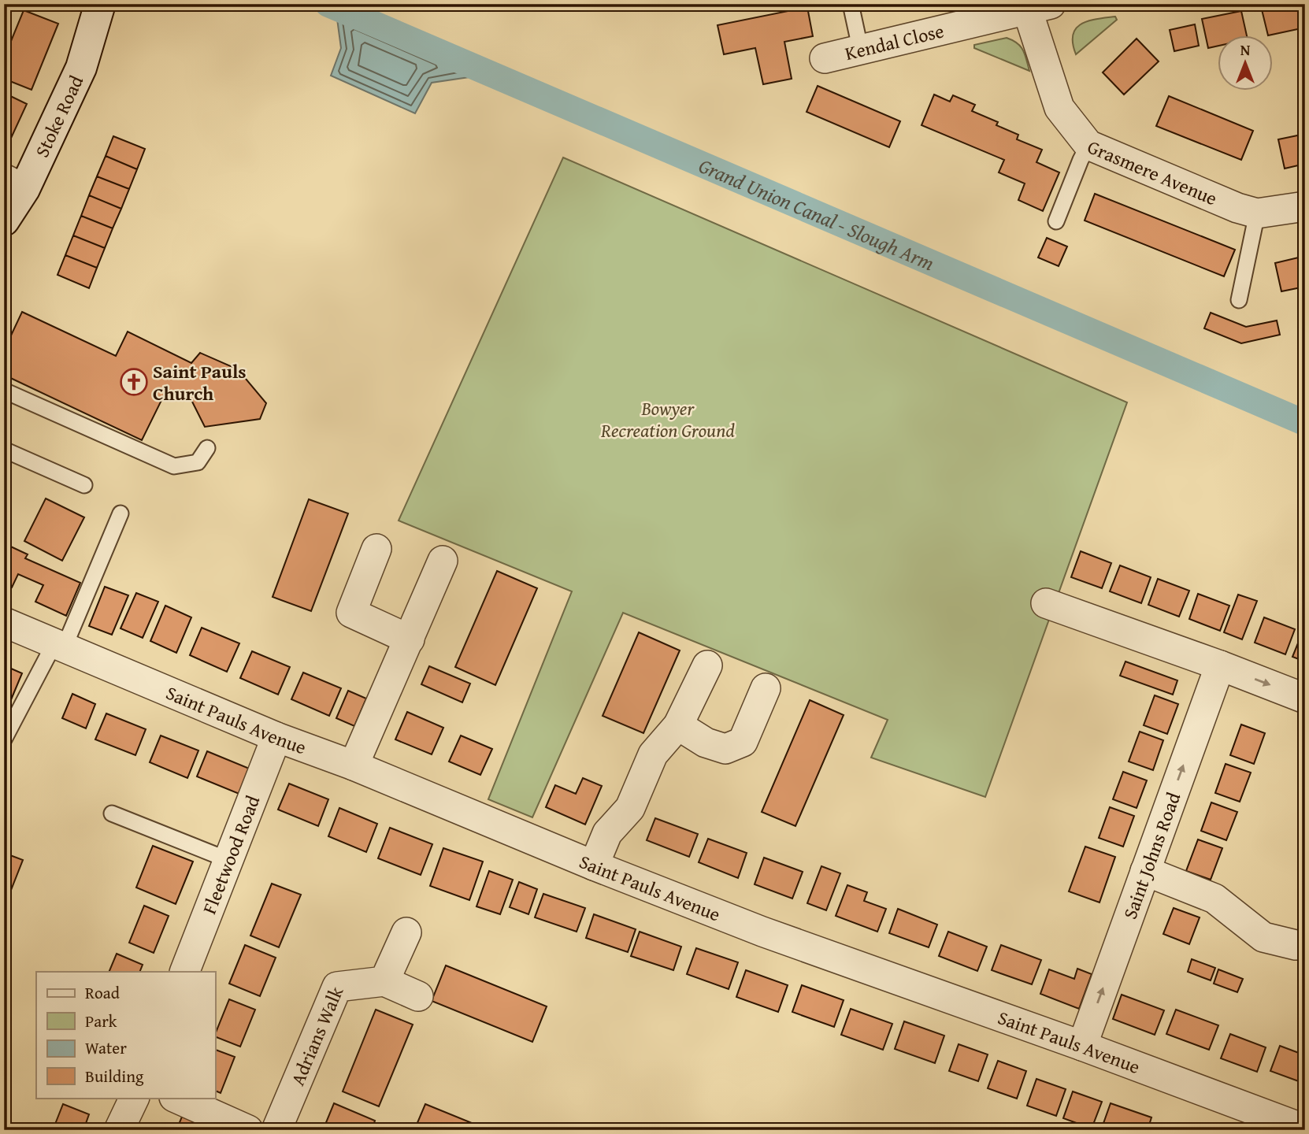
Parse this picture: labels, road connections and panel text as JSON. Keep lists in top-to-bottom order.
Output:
{
  "streets": {
    "main road": ["Stoke Road"],
    "street": [
      "Kendal Close",
      "Grasmere Avenue",
      "Saint Pauls Avenue",
      "Fleetwood Road",
      "Saint Johns Road",
      "Adrians Walk"
    ]
  },
  "crossings": [
    ["Kendal Close", "Grasmere Avenue"],
    ["Saint Pauls Avenue", "Fleetwood Road"],
    ["Saint Pauls Avenue", "Saint Johns Road"]
  ],
  "one_way": ["Saint Johns Road"],
  "water": ["Grand Union Canal - Slough Arm"],
  "parks": ["Bowyer Recreation Ground"],
  "places": {
    "church": ["Saint Pauls Church"]
  },
  "legend": [
    "Road",
    "Park",
    "Water",
    "Building"
  ],
  "north": "top"
}
